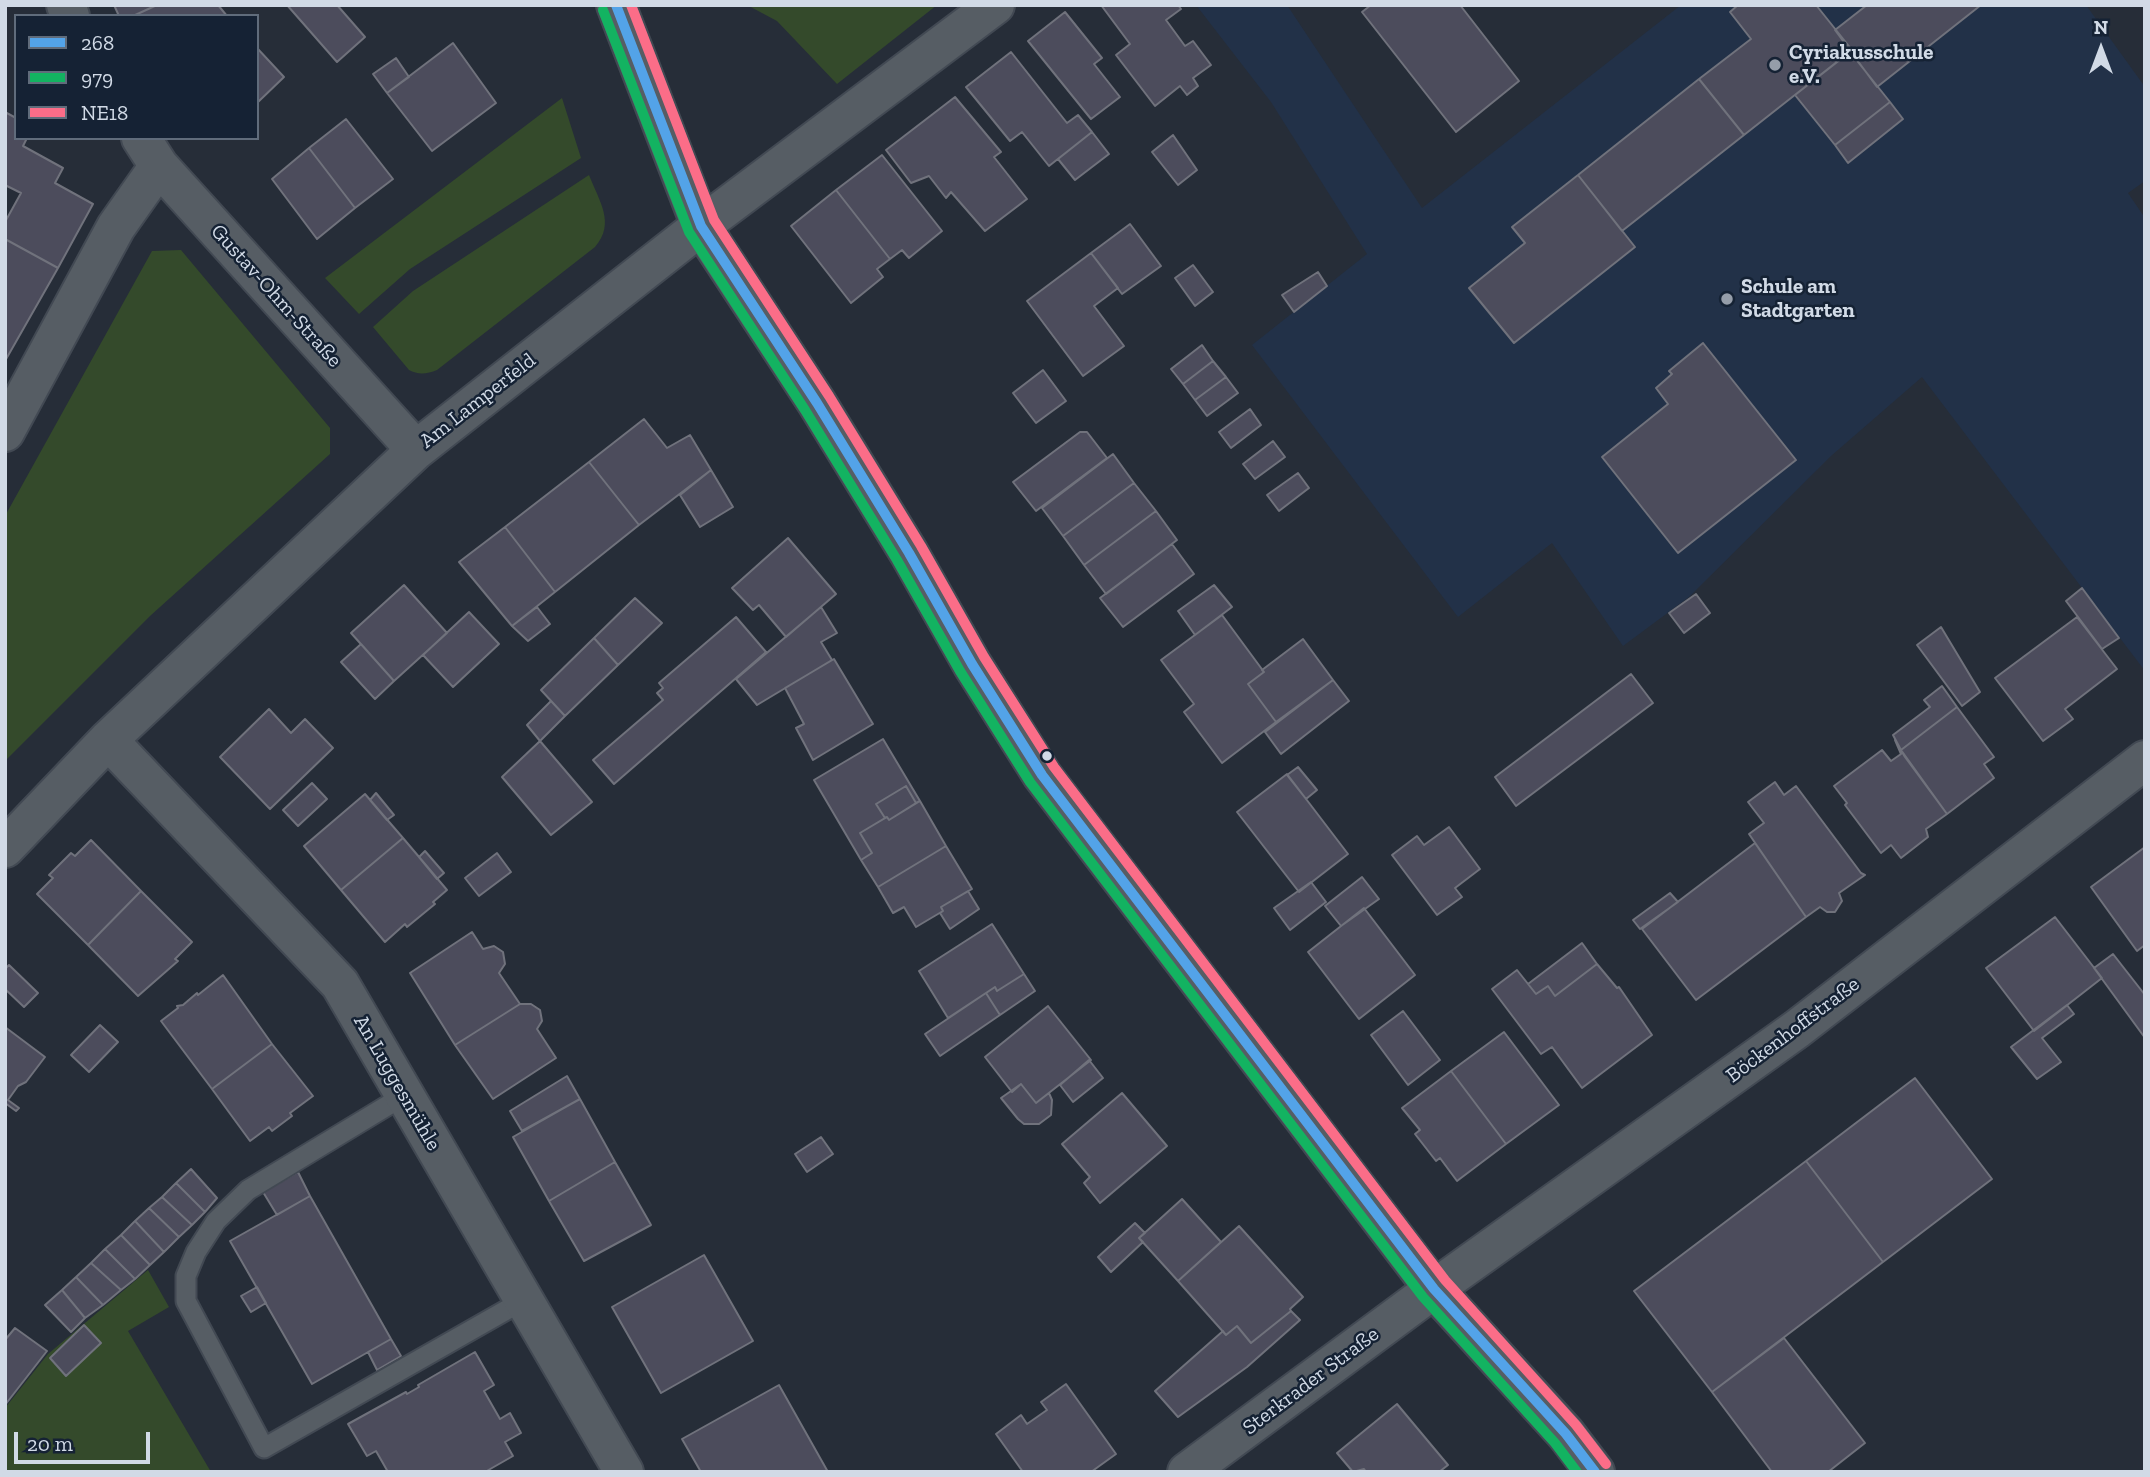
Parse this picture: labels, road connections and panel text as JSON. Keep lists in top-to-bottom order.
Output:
{
  "streets": {
    "street": [
      "Gustav-Ohm-Straße",
      "Am Lamperfeld",
      "Böckenhoffstraße",
      "An Luggesmühle",
      "Sterkrader Straße"
    ]
  },
  "crossings": [
    ["Gustav-Ohm-Straße", "Am Lamperfeld"],
    ["Am Lamperfeld", "An Luggesmühle"],
    ["Böckenhoffstraße", "Sterkrader Straße"]
  ],
  "places": ["Cyriakusschule e.V.", "Schule am Stadtgarten"],
  "lines": ["transit line 268", "transit line NE18", "transit line 979"],
  "legend": ["268", "979", "NE18"],
  "scale_bar": "20 m",
  "north": "top"
}
